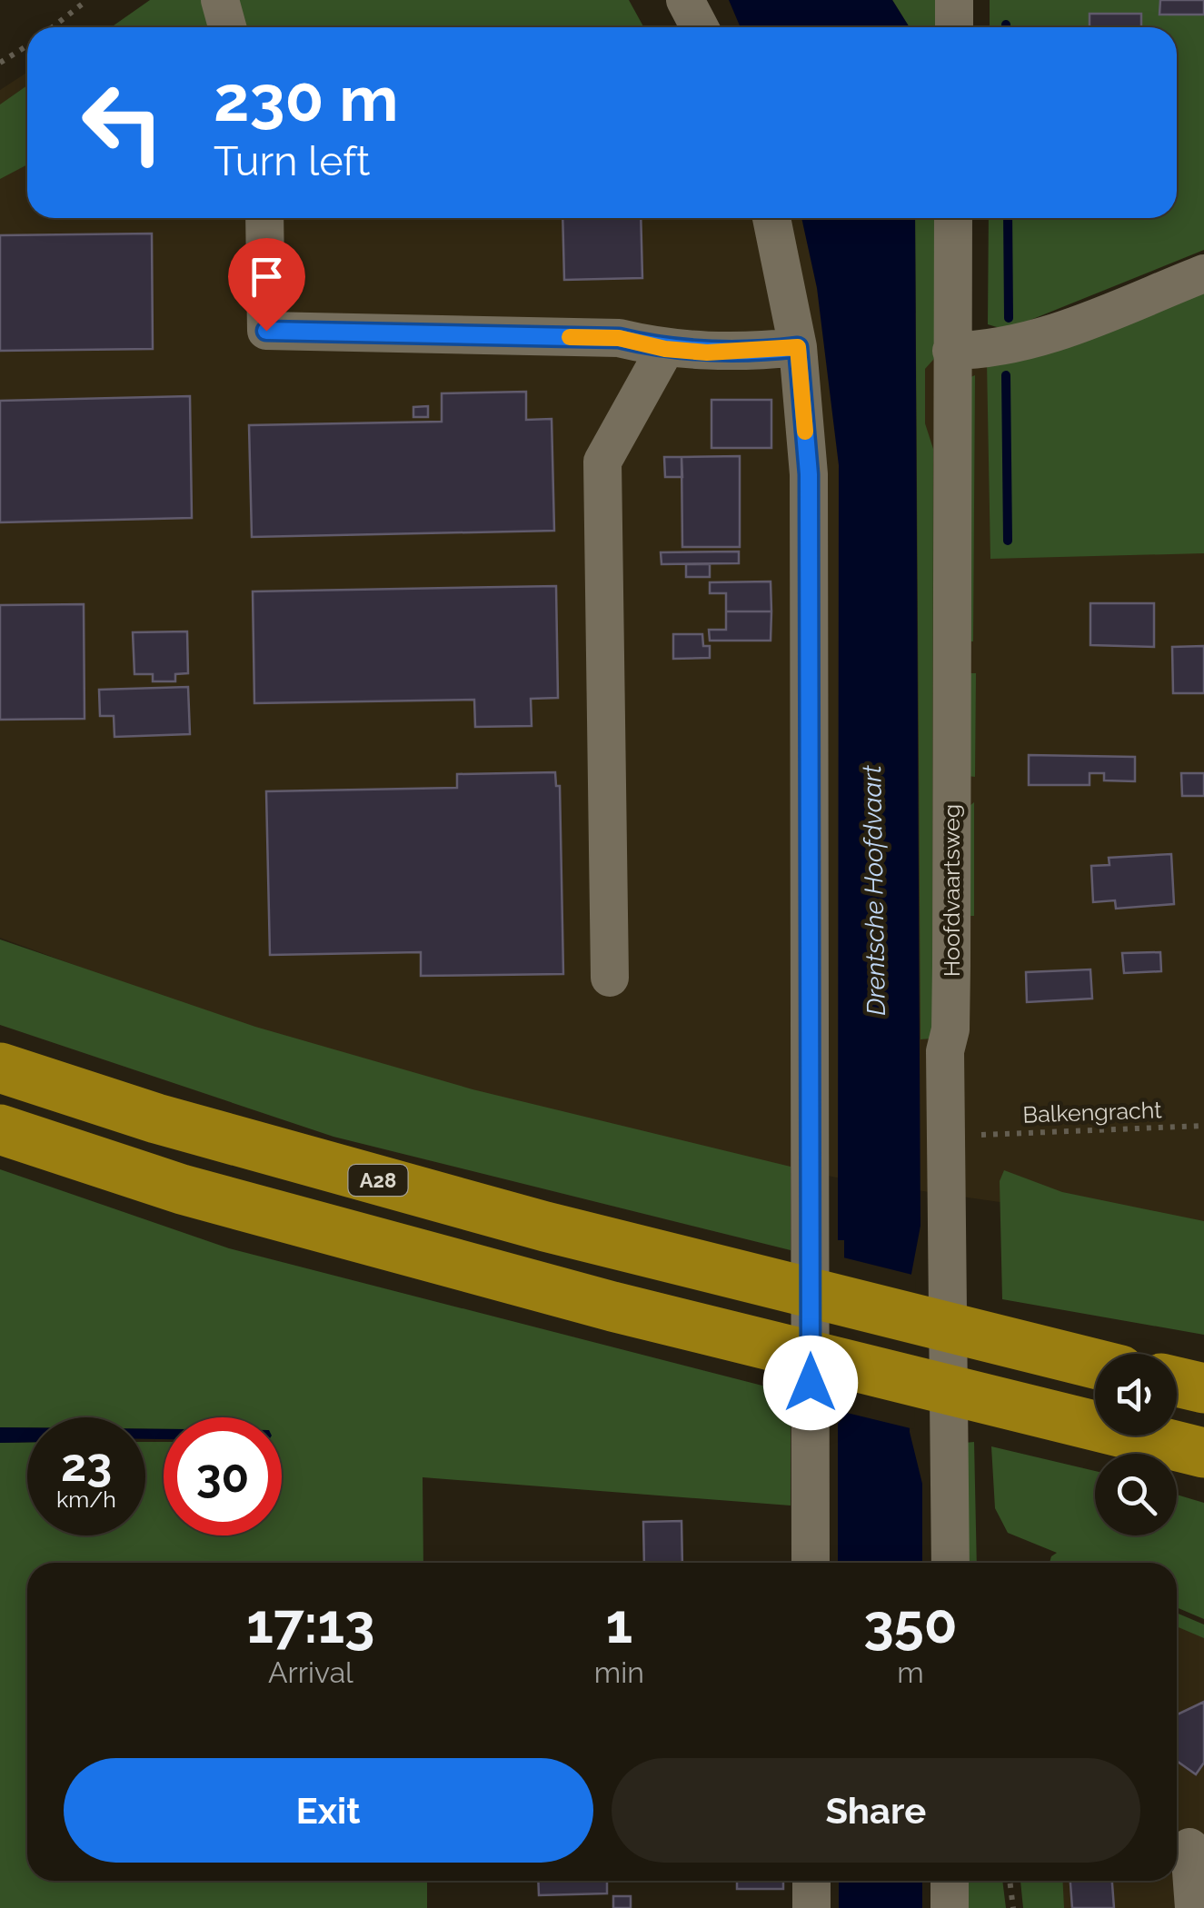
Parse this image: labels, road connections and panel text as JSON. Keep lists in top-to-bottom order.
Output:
{
  "streets": {
    "highway": ["A28"],
    "street": ["Hoofdvaartsweg"],
    "path": ["Balkengracht"]
  },
  "water": ["Drentsche Hoofdvaart"],
  "page": {
    "turn": ["230 m", "Turn left"],
    "speed": "23 km/h",
    "limit": "30",
    "eta": [
      "17:13",
      "Arrival",
      "1",
      "min",
      "350",
      "m"
    ],
    "buttons": ["Exit", "Share"]
  }
}
